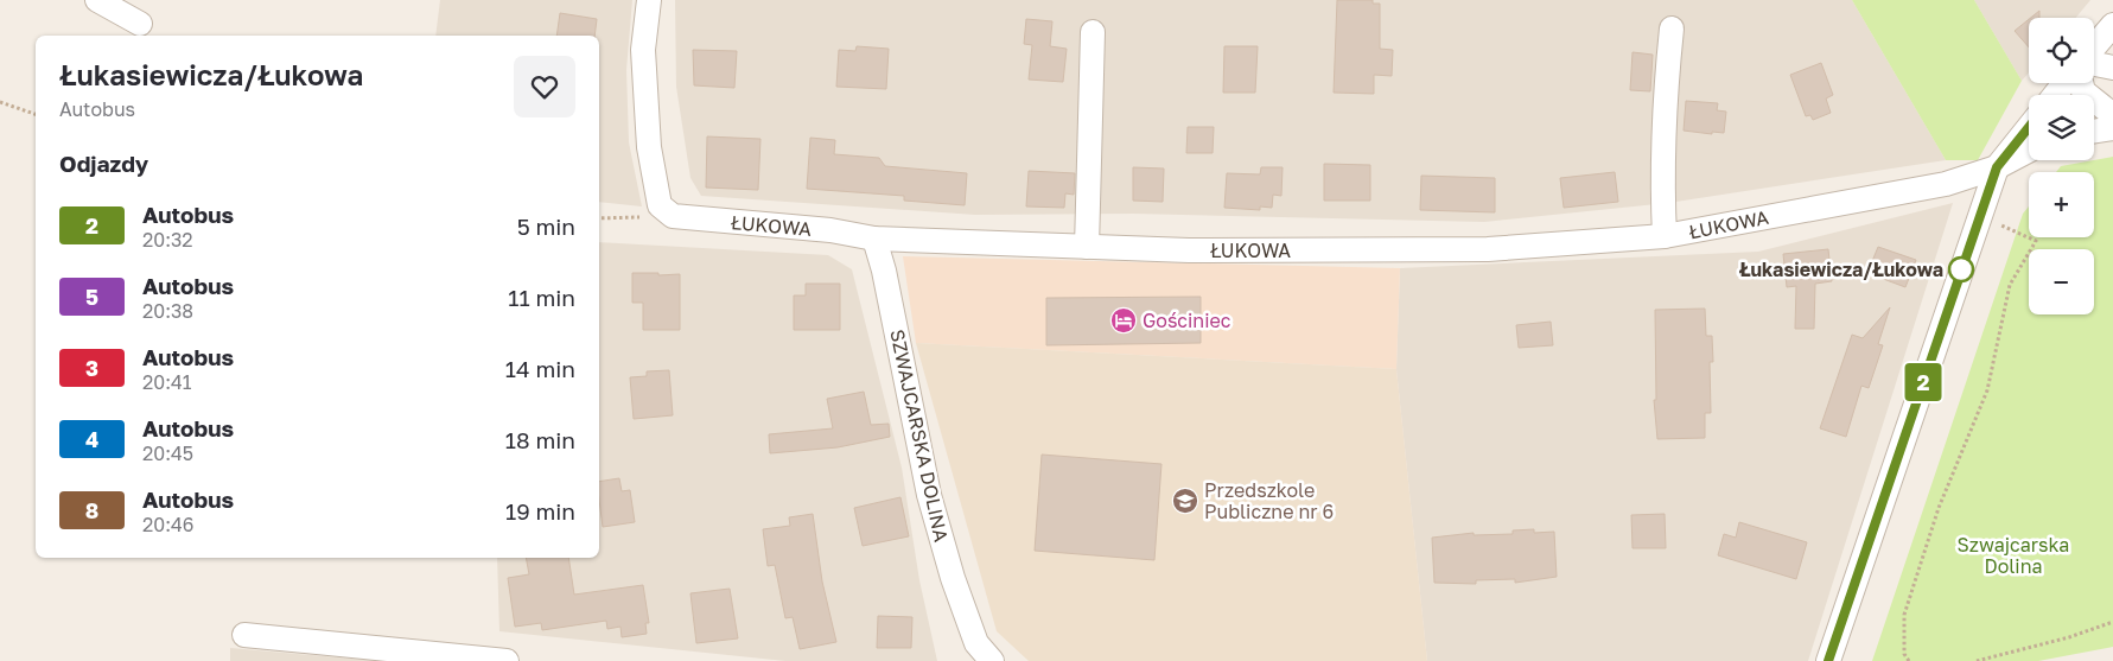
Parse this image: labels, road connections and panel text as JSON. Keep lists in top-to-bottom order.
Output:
{
  "streets": {
    "street": ["ŁUKOWA", "SZWAJCARSKA DOLINA"]
  },
  "crossings": [
    ["ŁUKOWA", "SZWAJCARSKA DOLINA"]
  ],
  "parks": ["Szwajcarska Dolina"],
  "places": {
    "other": ["Łukasiewicza/Łukowa"],
    "hotel": ["Gościniec"],
    "school or university": ["Przedszkole Publiczne nr 6"]
  },
  "lines": ["bus line 2"],
  "page": {
    "on_map": "2",
    "map_buttons": ["+", "−"],
    "heading": [
      ["Łukasiewicza/Łukowa", "Autobus"],
      "Odjazdy"
    ],
    "list": [
      {
        "mark": "2",
        "name": "Autobus",
        "note": "20:32",
        "value": "5 min"
      },
      {
        "mark": "5",
        "name": "Autobus",
        "note": "20:38",
        "value": "11 min"
      },
      {
        "mark": "3",
        "name": "Autobus",
        "note": "20:41",
        "value": "14 min"
      },
      {
        "mark": "4",
        "name": "Autobus",
        "note": "20:45",
        "value": "18 min"
      },
      {
        "mark": "8",
        "name": "Autobus",
        "note": "20:46",
        "value": "19 min"
      }
    ]
  }
}
